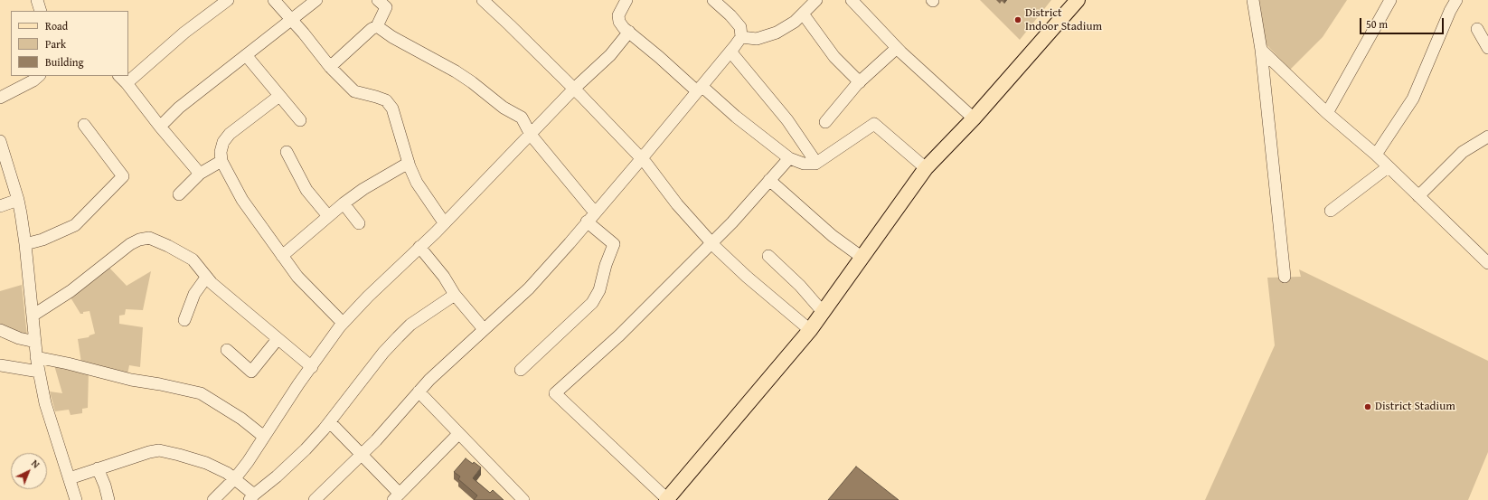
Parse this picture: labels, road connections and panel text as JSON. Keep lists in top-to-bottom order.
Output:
{
  "places": ["District Indoor Stadium", "District Stadium"],
  "legend": ["Road", "Park", "Building"],
  "scale_bar": "50 m",
  "north": "top right"
}
